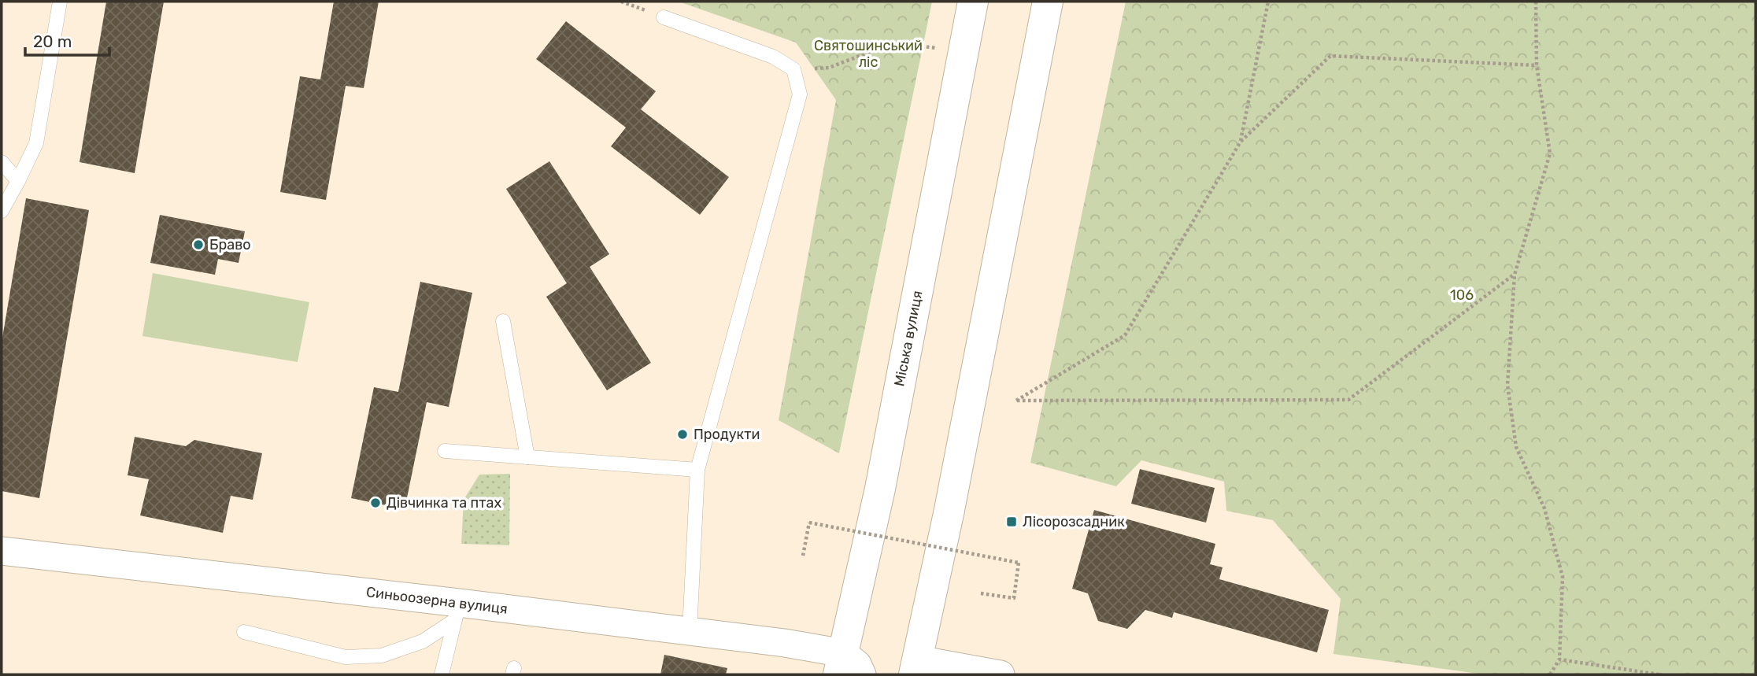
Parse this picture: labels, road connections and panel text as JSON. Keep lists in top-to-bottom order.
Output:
{
  "streets": {
    "highway": ["Міська вулиця"],
    "street": ["Синьоозерна вулиця"]
  },
  "crossings": [
    ["Міська вулиця", "Синьоозерна вулиця"]
  ],
  "parks": ["Святошинський ліс", "106"],
  "places": {
    "other": ["Браво", "Продукти", "Дівчинка та птах"],
    "transit": ["Лісорозсадник"]
  },
  "scale_bar": "20 m"
}
